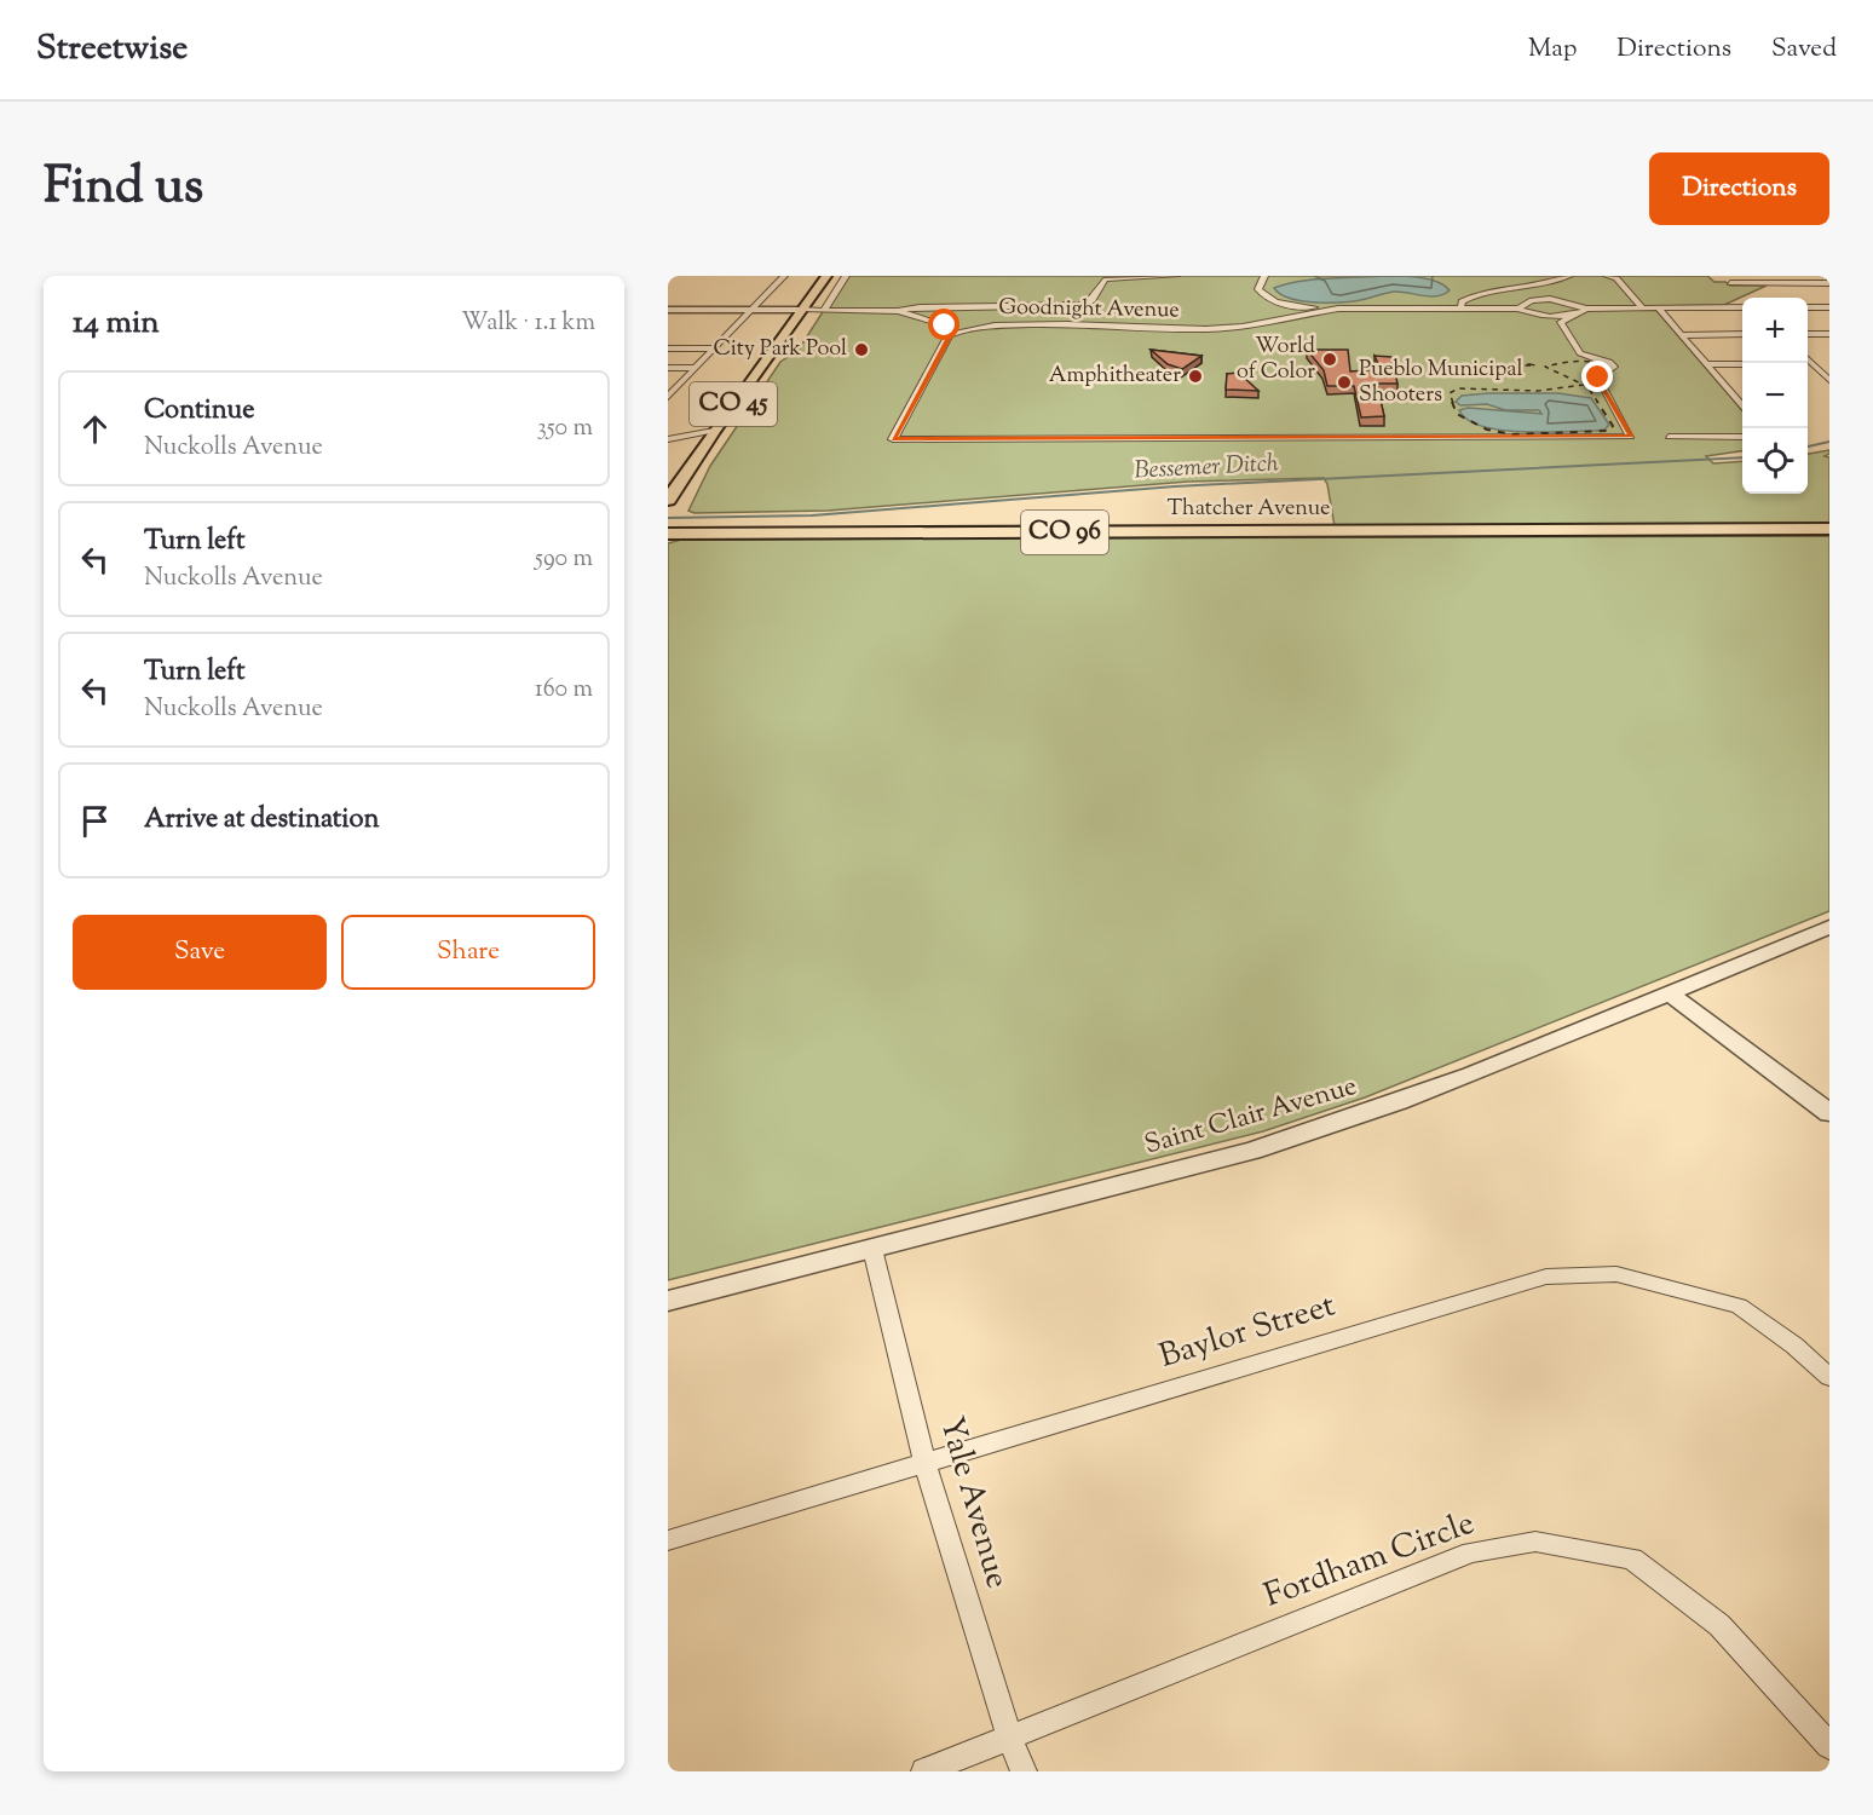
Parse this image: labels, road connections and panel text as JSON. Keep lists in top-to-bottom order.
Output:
{
  "streets": {
    "main road": ["CO 45", "Thatcher Avenue", "CO 96"],
    "street": [
      "Goodnight Avenue",
      "Saint Clair Avenue",
      "Baylor Street",
      "Yale Avenue",
      "Fordham Circle"
    ]
  },
  "crossings": [
    ["Saint Clair Avenue", "Yale Avenue"],
    ["Baylor Street", "Yale Avenue"],
    ["Yale Avenue", "Fordham Circle"]
  ],
  "water": ["Bessemer Ditch"],
  "places": [
    "City Park Pool",
    "World of Color",
    "Amphitheater",
    "Pueblo Municipal Shooters"
  ],
  "page": {
    "header": "Streetwise",
    "nav": ["Map", "Directions", "Saved"],
    "title": "Find us",
    "buttons": [
      "Directions",
      ["Save", "Share"]
    ],
    "heading": ["14 min", "Walk · 1.1 km"],
    "map_buttons": ["+", "−"],
    "list": [
      ["Continue", "Nuckolls Avenue", "350 m"],
      ["Turn left", "Nuckolls Avenue", "590 m"],
      ["Turn left", "Nuckolls Avenue", "160 m"],
      "Arrive at destination"
    ]
  }
}
